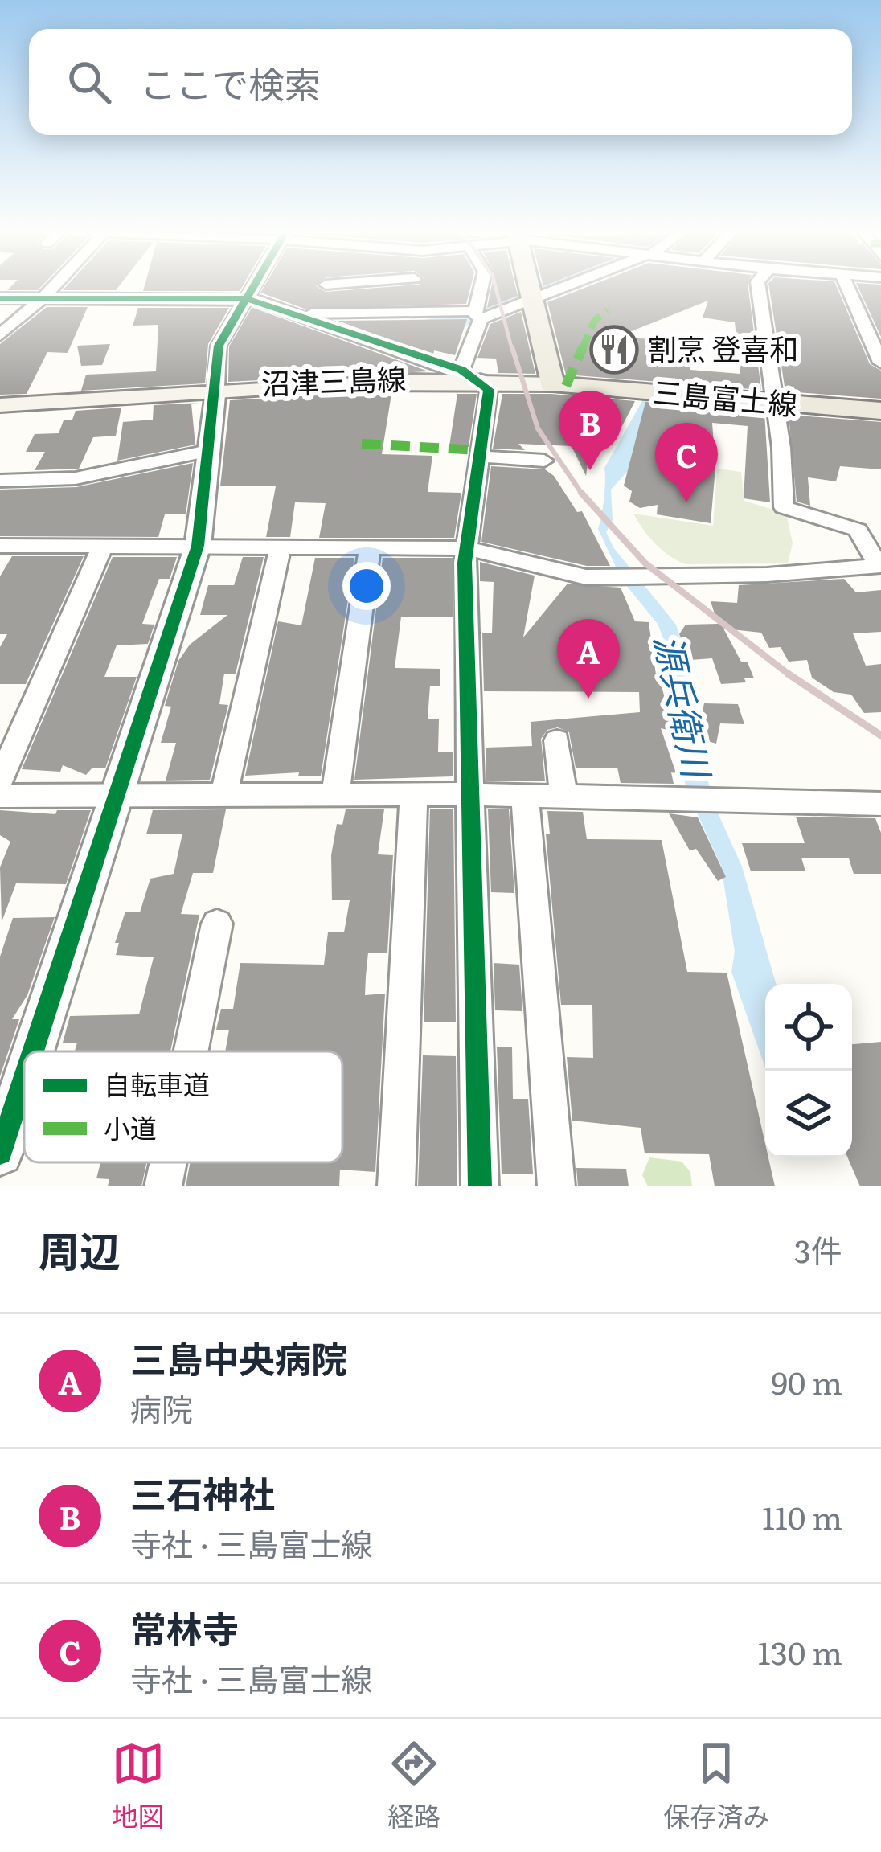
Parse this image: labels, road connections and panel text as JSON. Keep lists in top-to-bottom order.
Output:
{
  "streets": {
    "main road": ["沼津三島線", "三島富士線"]
  },
  "crossings": [
    ["沼津三島線", "三島富士線"]
  ],
  "water": ["源兵衛川"],
  "places": {
    "restaurant": ["割烹 登喜和"]
  },
  "legend": ["自転車道", "小道"],
  "page": {
    "search": "ここで検索",
    "pins": ["B", "C", "A"],
    "heading": ["周辺", "3件"],
    "list": [
      {
        "mark": "A",
        "name": "三島中央病院",
        "note": "病院",
        "value": "90 m"
      },
      {
        "mark": "B",
        "name": "三石神社",
        "note": "寺社 · 三島富士線",
        "value": "110 m"
      },
      {
        "mark": "C",
        "name": "常林寺",
        "note": "寺社 · 三島富士線",
        "value": "130 m"
      }
    ],
    "nav": ["地図", "経路", "保存済み"]
  }
}
